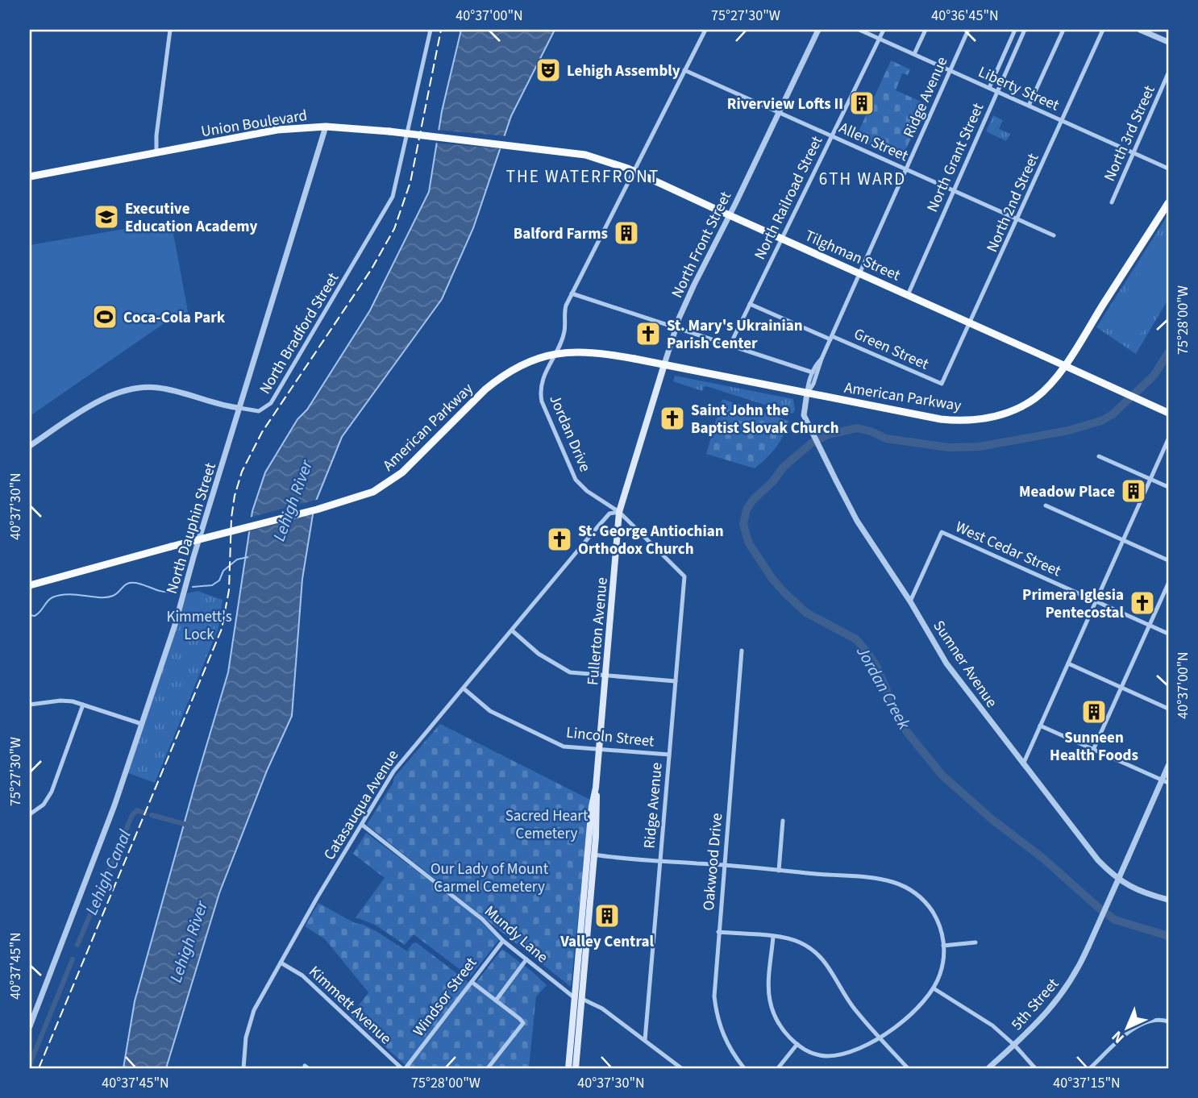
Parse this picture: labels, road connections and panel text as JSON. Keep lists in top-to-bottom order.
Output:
{
  "streets": {
    "main road": [
      "Union Boulevard",
      "North Front Street",
      "Tilghman Street",
      "American Parkway",
      "Fullerton Avenue"
    ],
    "street": [
      "Liberty Street",
      "Ridge Avenue",
      "North 3rd Street",
      "Allen Street",
      "North Grant Street",
      "North Railroad Street",
      "North 2nd Street",
      "North Bradford Street",
      "Green Street",
      "Jordan Drive",
      "North Dauphin Street",
      "West Cedar Street",
      "Sumner Avenue",
      "Lincoln Street",
      "Catasauqua Avenue",
      "Oakwood Drive",
      "Mundy Lane",
      "Windsor Street",
      "5th Street",
      "Kimmett Avenue"
    ]
  },
  "crossings": [
    ["Liberty Street", "Ridge Avenue"],
    ["Liberty Street", "North 3rd Street"],
    ["Liberty Street", "North Grant Street"],
    ["Liberty Street", "North Railroad Street"],
    ["Liberty Street", "North 2nd Street"],
    ["Ridge Avenue", "Allen Street"],
    ["Ridge Avenue", "Tilghman Street"],
    ["Ridge Avenue", "Green Street"],
    ["Ridge Avenue", "American Parkway"],
    ["Ridge Avenue", "Jordan Drive"],
    ["Ridge Avenue", "Sumner Avenue"],
    ["Ridge Avenue", "Lincoln Street"],
    ["Ridge Avenue", "Mundy Lane"],
    ["Union Boulevard", "Tilghman Street"],
    ["Union Boulevard", "North Dauphin Street"],
    ["Allen Street", "North Grant Street"],
    ["Allen Street", "North Railroad Street"],
    ["Allen Street", "North 2nd Street"],
    ["Allen Street", "North Front Street"],
    ["Allen Street", "Jordan Drive"],
    ["North Grant Street", "Tilghman Street"],
    ["North Railroad Street", "Tilghman Street"],
    ["North Railroad Street", "Green Street"],
    ["North 2nd Street", "Tilghman Street"],
    ["North 2nd Street", "Green Street"],
    ["North Front Street", "Tilghman Street"],
    ["North Front Street", "American Parkway"],
    ["North Front Street", "Fullerton Avenue"],
    ["North Bradford Street", "North Dauphin Street"],
    ["American Parkway", "Sumner Avenue"],
    ["Jordan Drive", "Fullerton Avenue"],
    ["Jordan Drive", "Catasauqua Avenue"],
    ["West Cedar Street", "Sumner Avenue"],
    ["Fullerton Avenue", "Lincoln Street"],
    ["Fullerton Avenue", "Catasauqua Avenue"],
    ["Fullerton Avenue", "Mundy Lane"],
    ["Lincoln Street", "Catasauqua Avenue"],
    ["Catasauqua Avenue", "Mundy Lane"],
    ["Catasauqua Avenue", "Kimmett Avenue"],
    ["Mundy Lane", "Windsor Street"]
  ],
  "districts": ["THE WATERFRONT", "6TH WARD"],
  "water": ["Lehigh River", "Jordan Creek", "Lehigh Canal"],
  "parks": ["Kimmett's Lock", "Sacred Heart Cemetery", "Our Lady of Mount Carmel Cemetery"],
  "places": {
    "theatre": ["Lehigh Assembly"],
    "building": [
      "Riverview Lofts II",
      "Balford Farms",
      "Meadow Place",
      "Sunneen Health Foods",
      "Valley Central"
    ],
    "school or university": ["Executive Education Academy"],
    "sports": ["Coca-Cola Park"],
    "church": [
      "St. Mary's Ukrainian Parish Center",
      "Saint John the Baptist Slovak Church",
      "St. George Antiochian Orthodox Church",
      "Primera Iglesia Pentecostal"
    ]
  },
  "north": "bottom left",
  "coordinates": [
    "40°37'00\"N",
    "75°27'30\"W",
    "40°36'45\"N",
    "75°28'00\"W",
    "40°37'30\"N",
    "40°37'45\"N",
    "40°37'15\"N"
  ]
}
